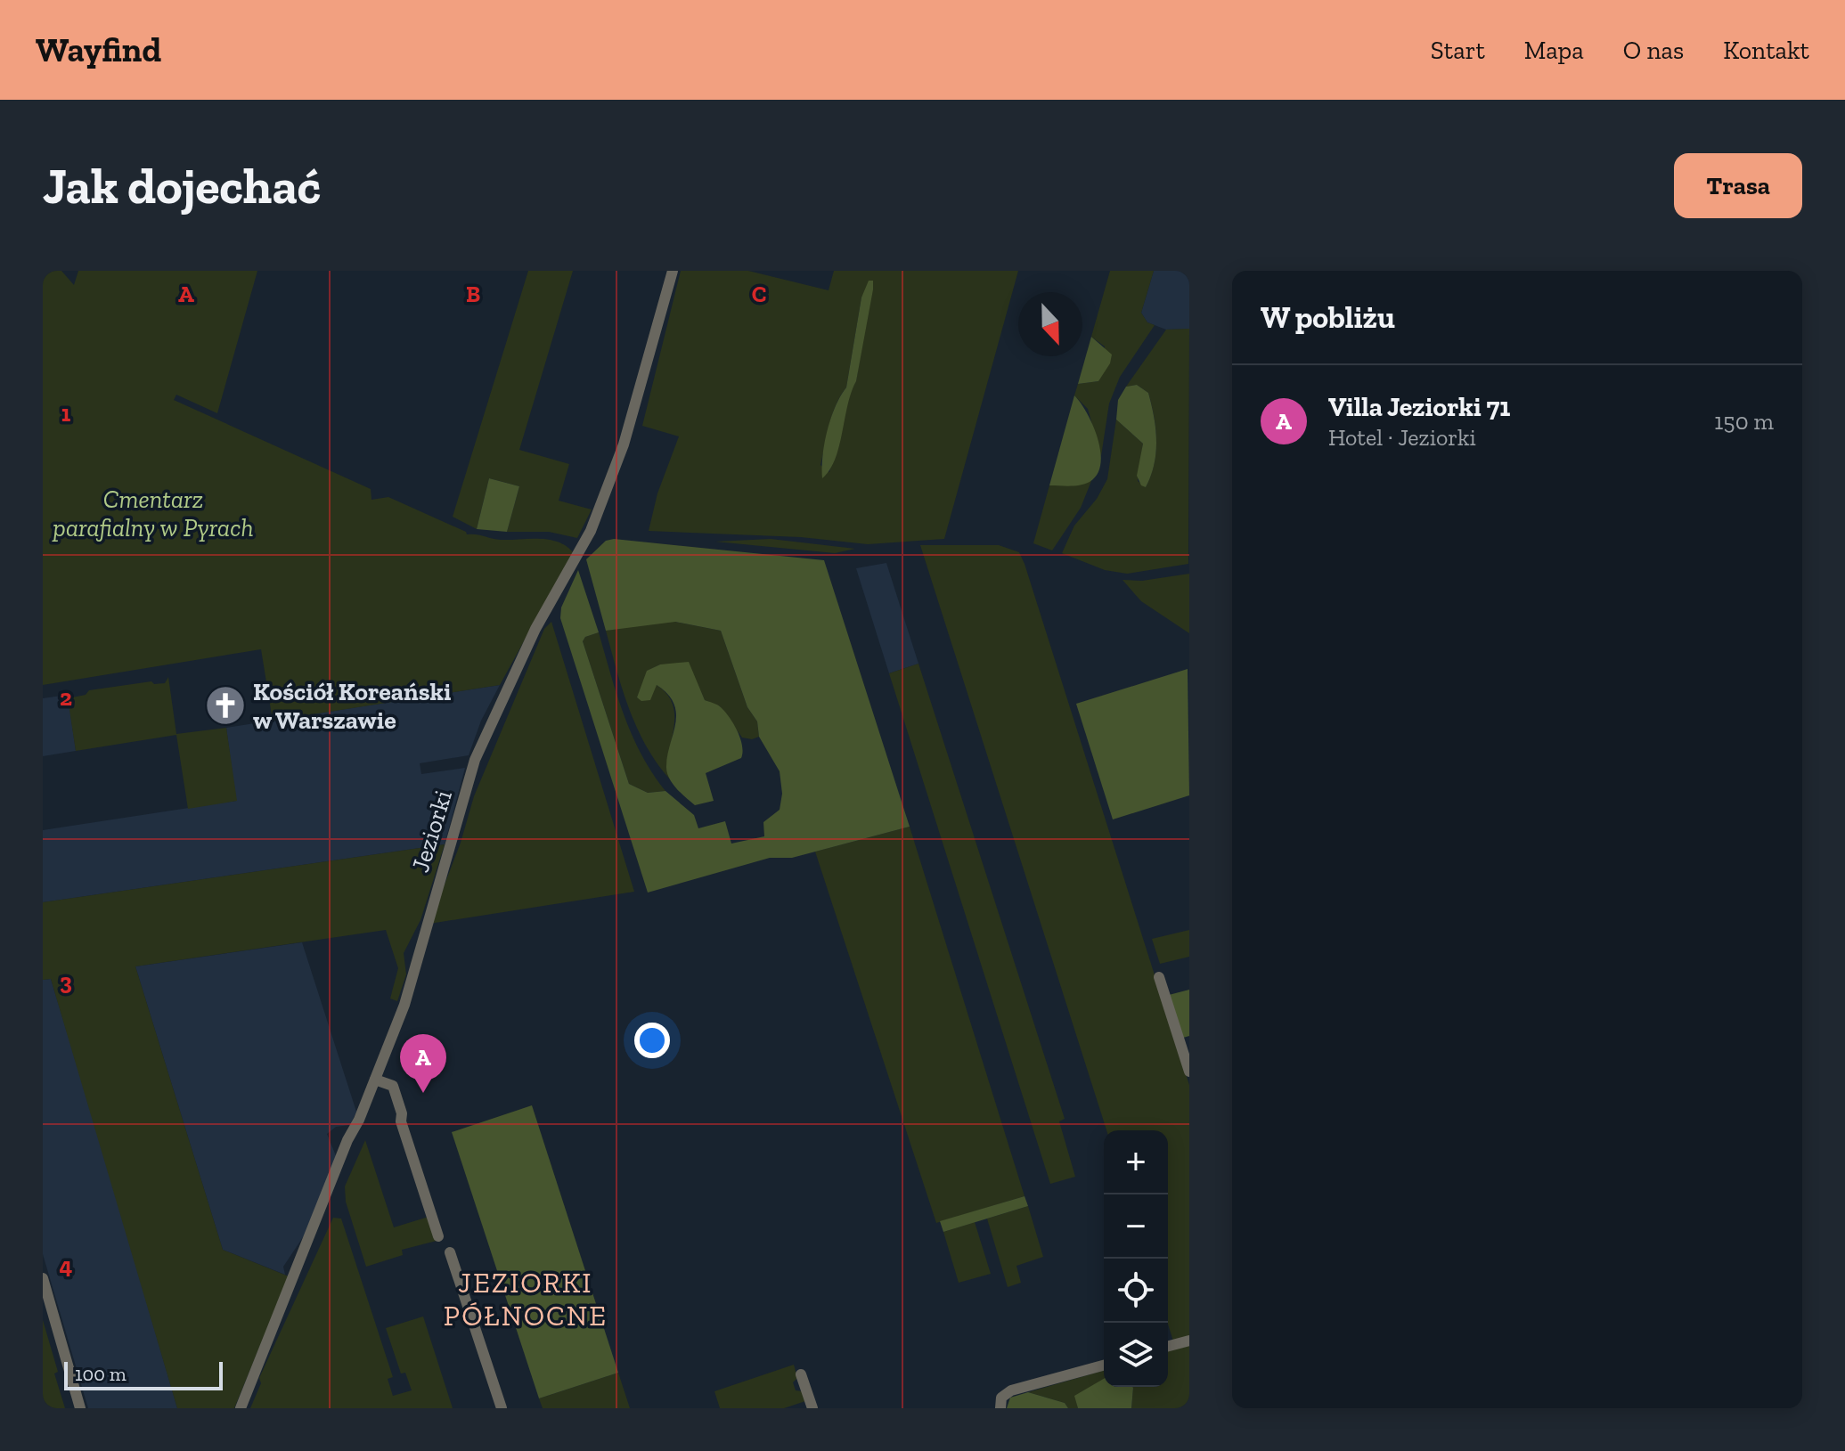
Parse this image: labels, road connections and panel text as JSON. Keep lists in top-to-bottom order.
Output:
{
  "streets": {
    "street": ["Jeziorki"]
  },
  "districts": ["JEZIORKI PÓŁNOCNE"],
  "parks": ["Cmentarz parafialny w Pyrach"],
  "places": {
    "church": ["Kościół Koreański w Warszawie"]
  },
  "scale_bar": "100 m",
  "north": "bottom",
  "page": {
    "header": "Wayfind",
    "nav": [
      "Start",
      "Mapa",
      "O nas",
      "Kontakt"
    ],
    "buttons": "Trasa",
    "title": "Jak dojechać",
    "heading": "W pobliżu",
    "list": [
      {
        "mark": "A",
        "name": "Villa Jeziorki 71",
        "note": "Hotel · Jeziorki",
        "value": "150 m"
      }
    ],
    "pins": "A",
    "map_buttons": ["+", "−"],
    "scale": "100 m"
  },
  "grid": {
    "columns": ["A", "B", "C"],
    "rows": [
      "1",
      "2",
      "3",
      "4"
    ]
  }
}
